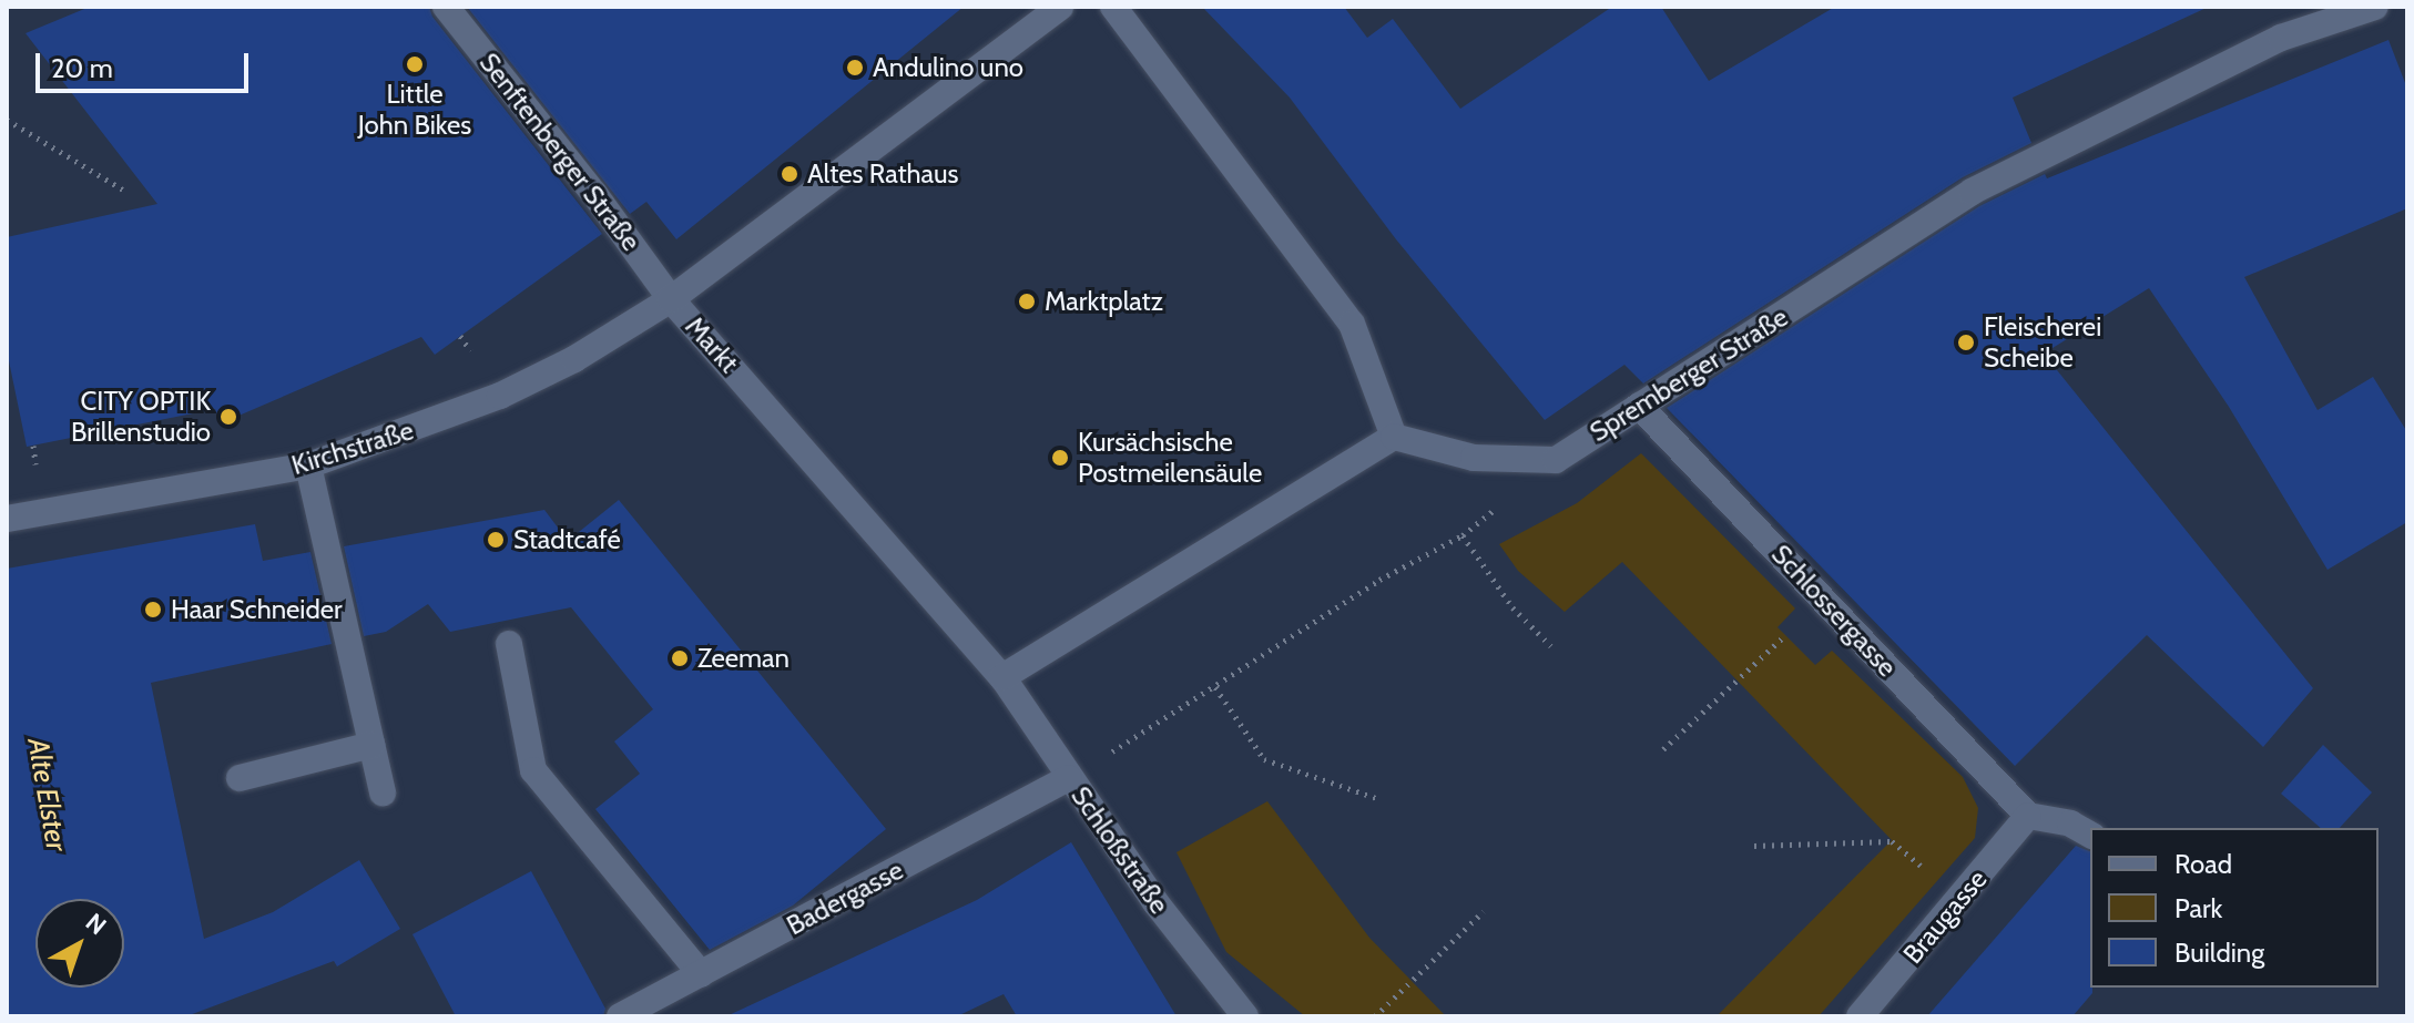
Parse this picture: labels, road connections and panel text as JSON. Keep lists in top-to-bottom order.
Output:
{
  "streets": {
    "street": [
      "Senftenberger Straße",
      "Markt",
      "Spremberger Straße",
      "Kirchstraße",
      "Schlossergasse",
      "Schloßstraße",
      "Badergasse",
      "Braugasse"
    ]
  },
  "crossings": [
    ["Senftenberger Straße", "Markt"],
    ["Senftenberger Straße", "Kirchstraße"],
    ["Markt", "Kirchstraße"],
    ["Markt", "Schloßstraße"],
    ["Spremberger Straße", "Schlossergasse"],
    ["Schlossergasse", "Braugasse"],
    ["Schloßstraße", "Badergasse"]
  ],
  "water": ["Alte Elster"],
  "places": [
    "Little John Bikes",
    "Andulino uno",
    "Altes Rathaus",
    "Marktplatz",
    "Fleischerei Scheibe",
    "CITY OPTIK Brillenstudio",
    "Kursächsische Postmeilensäule",
    "Stadtcafé",
    "Haar Schneider",
    "Zeeman"
  ],
  "legend": ["Road", "Park", "Building"],
  "scale_bar": "20 m",
  "north": "top right"
}
